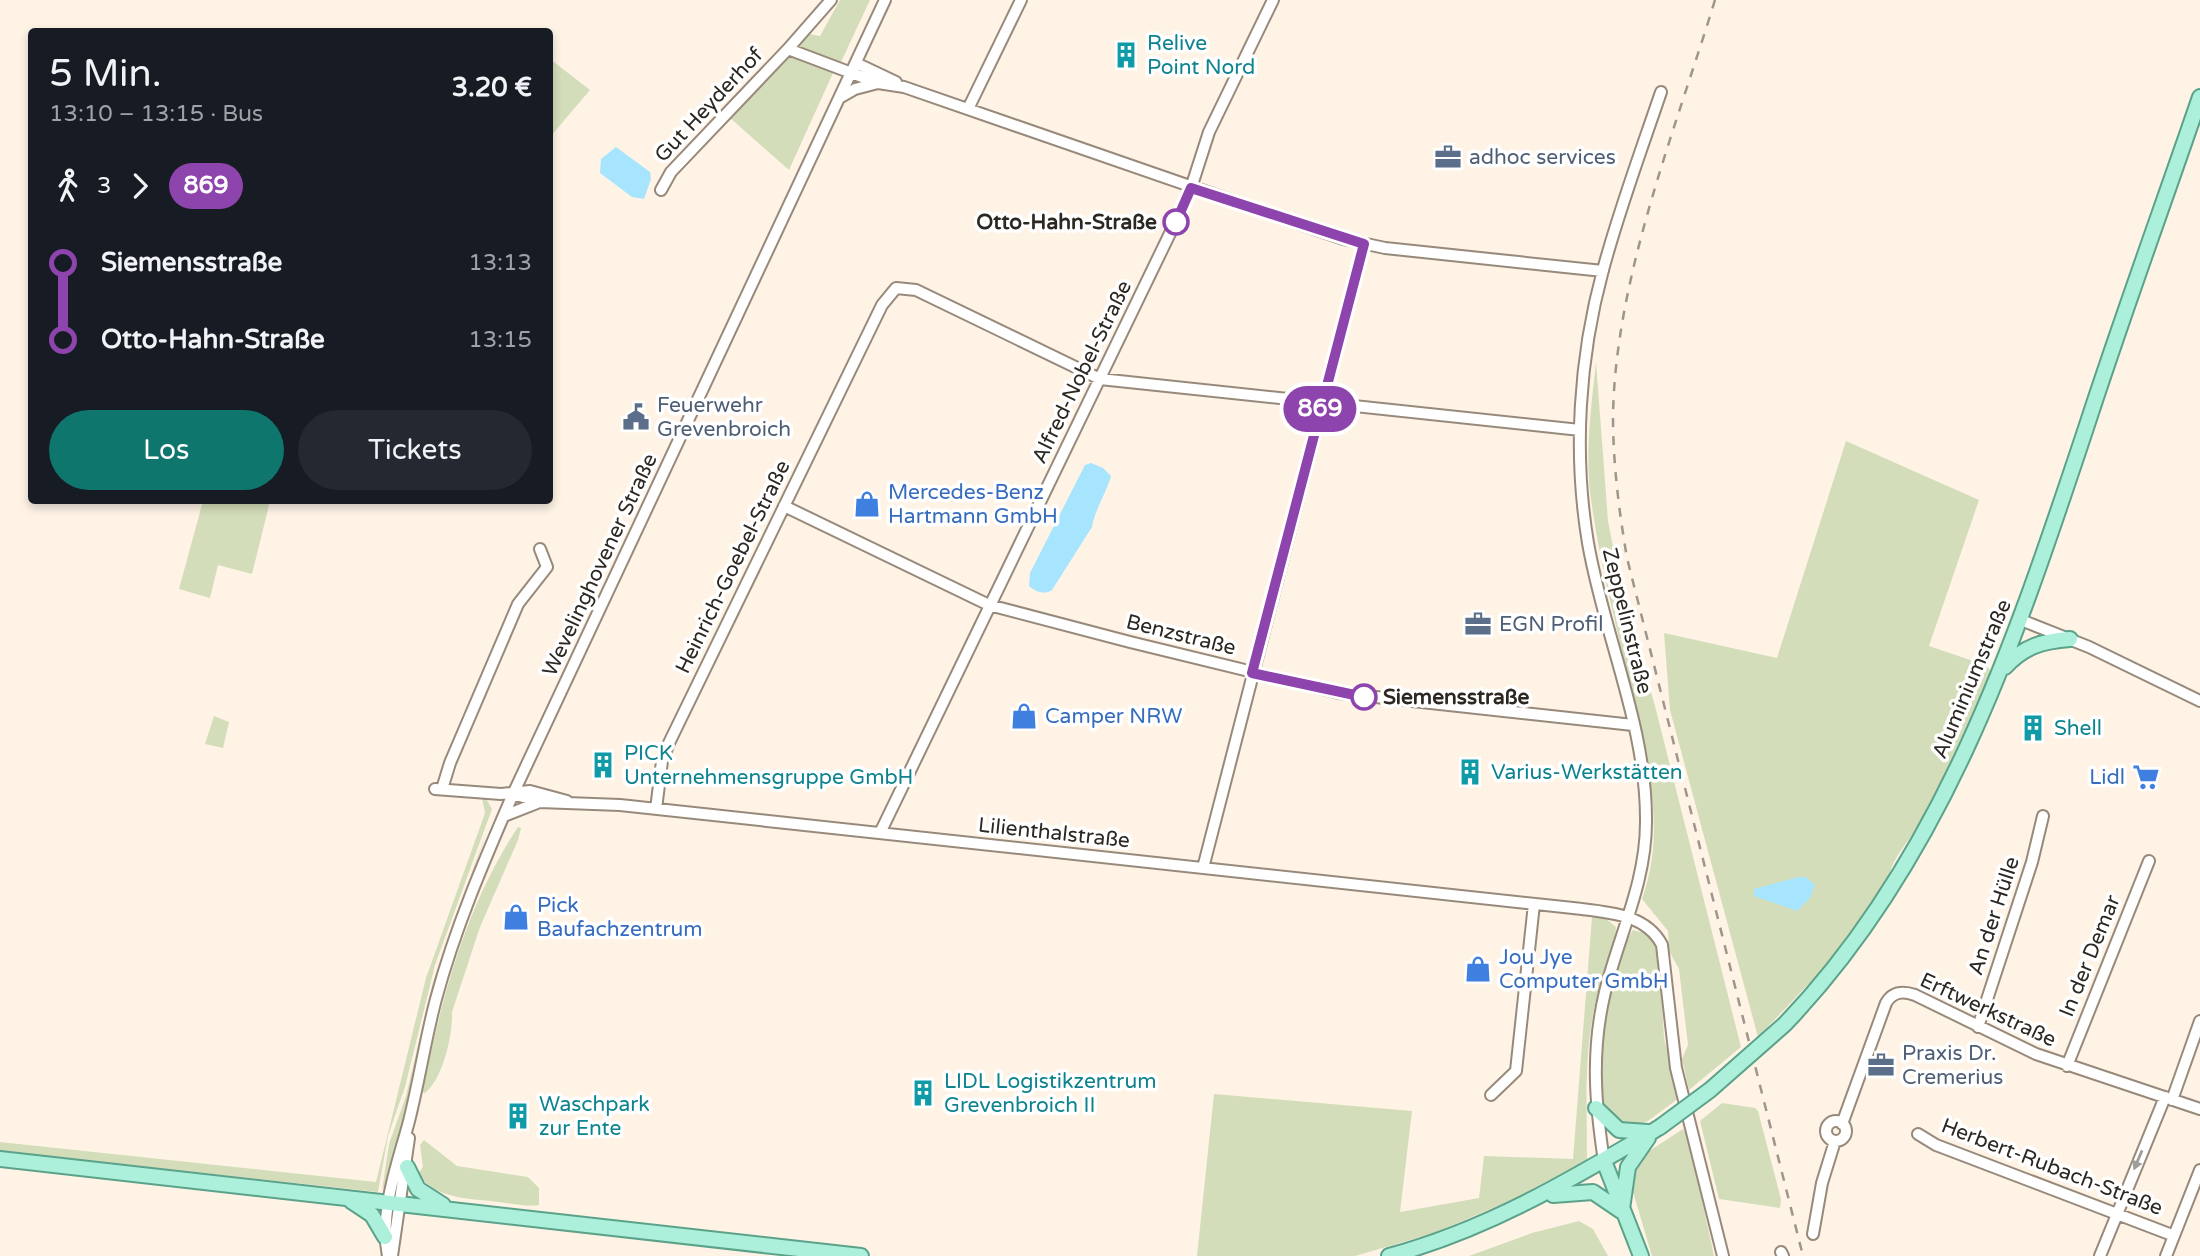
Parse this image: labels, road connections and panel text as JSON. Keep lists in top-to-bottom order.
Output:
{
  "streets": {
    "main road": ["Aluminiumstraße"],
    "street": [
      "Gut Heyderhof",
      "Alfred-Nobel-Straße",
      "Wevelinghovener Straße",
      "Heinrich-Goebel-Straße",
      "Zeppelinstraße",
      "Benzstraße",
      "Lilienthalstraße",
      "An der Hülle",
      "In der Demar",
      "Erftwerkstraße",
      "Herbert-Rubach-Straße"
    ]
  },
  "crossings": [
    ["Gut Heyderhof", "Wevelinghovener Straße"],
    ["Alfred-Nobel-Straße", "Heinrich-Goebel-Straße"],
    ["Alfred-Nobel-Straße", "Benzstraße"],
    ["Alfred-Nobel-Straße", "Lilienthalstraße"],
    ["Wevelinghovener Straße", "Lilienthalstraße"],
    ["Heinrich-Goebel-Straße", "Benzstraße"],
    ["Heinrich-Goebel-Straße", "Lilienthalstraße"],
    ["Zeppelinstraße", "Benzstraße"],
    ["Zeppelinstraße", "Aluminiumstraße"],
    ["Zeppelinstraße", "Lilienthalstraße"],
    ["An der Hülle", "Erftwerkstraße"],
    ["In der Demar", "Erftwerkstraße"]
  ],
  "places": {
    "building": [
      "Relive Point Nord",
      "Shell",
      "PICK Unternehmensgruppe GmbH",
      "Varius-Werkstätten",
      "LIDL Logistikzentrum Grevenbroich II",
      "Waschpark zur Ente"
    ],
    "office": ["adhoc services", "EGN Profil", "Praxis Dr. Cremerius"],
    "other": ["Otto-Hahn-Straße", "Siemensstraße"],
    "public building": ["Feuerwehr Grevenbroich"],
    "shop": [
      "Mercedes-Benz Hartmann GmbH",
      "Camper NRW",
      "Pick Baufachzentrum",
      "Jou Jye Computer GmbH"
    ],
    "supermarket": ["Lidl"]
  },
  "lines": ["bus line 869"],
  "page": {
    "on_map": "869",
    "heading": ["5 Min.", "13:10 – 13:15 · Bus", "3.20 €"],
    "legs": ["3", "869"],
    "list": [
      {
        "name": "Siemensstraße",
        "value": "13:13"
      },
      {
        "name": "Otto-Hahn-Straße",
        "value": "13:15"
      }
    ],
    "buttons": ["Los", "Tickets"]
  }
}
